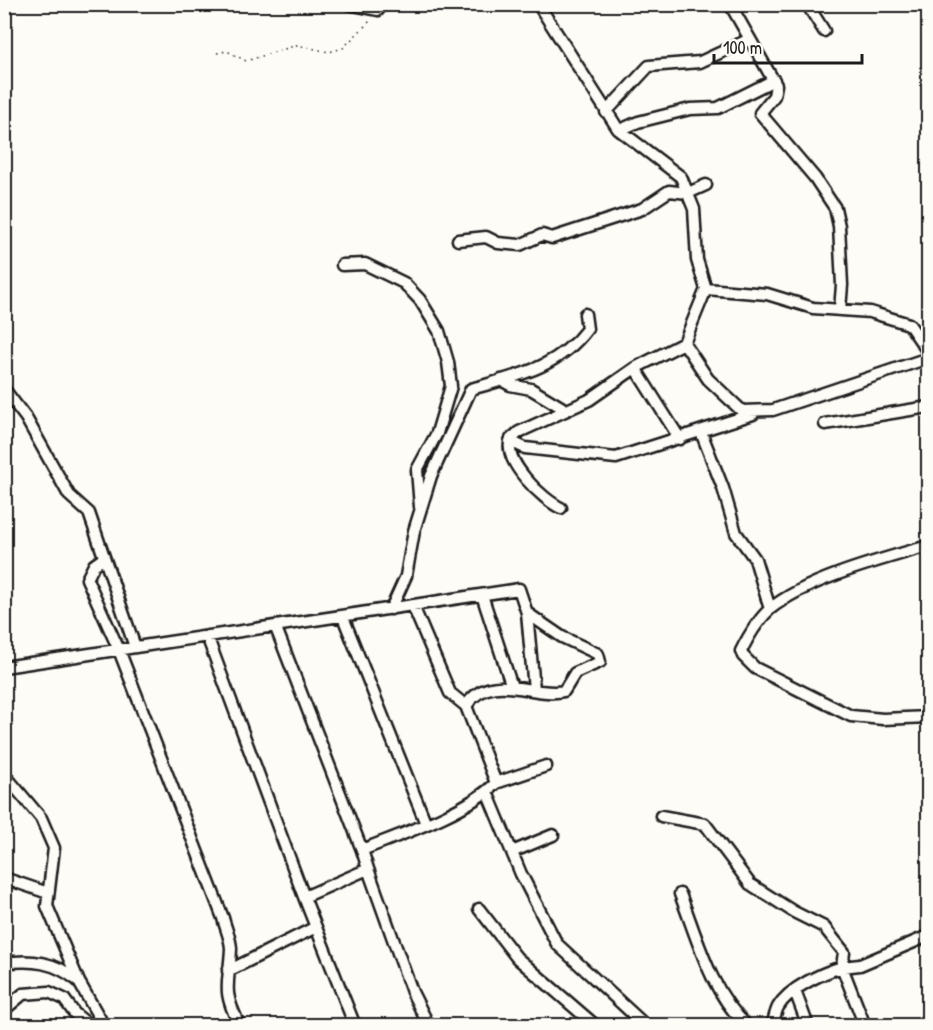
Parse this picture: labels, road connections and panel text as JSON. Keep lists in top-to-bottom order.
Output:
{
  "scale_bar": "100 m"
}
